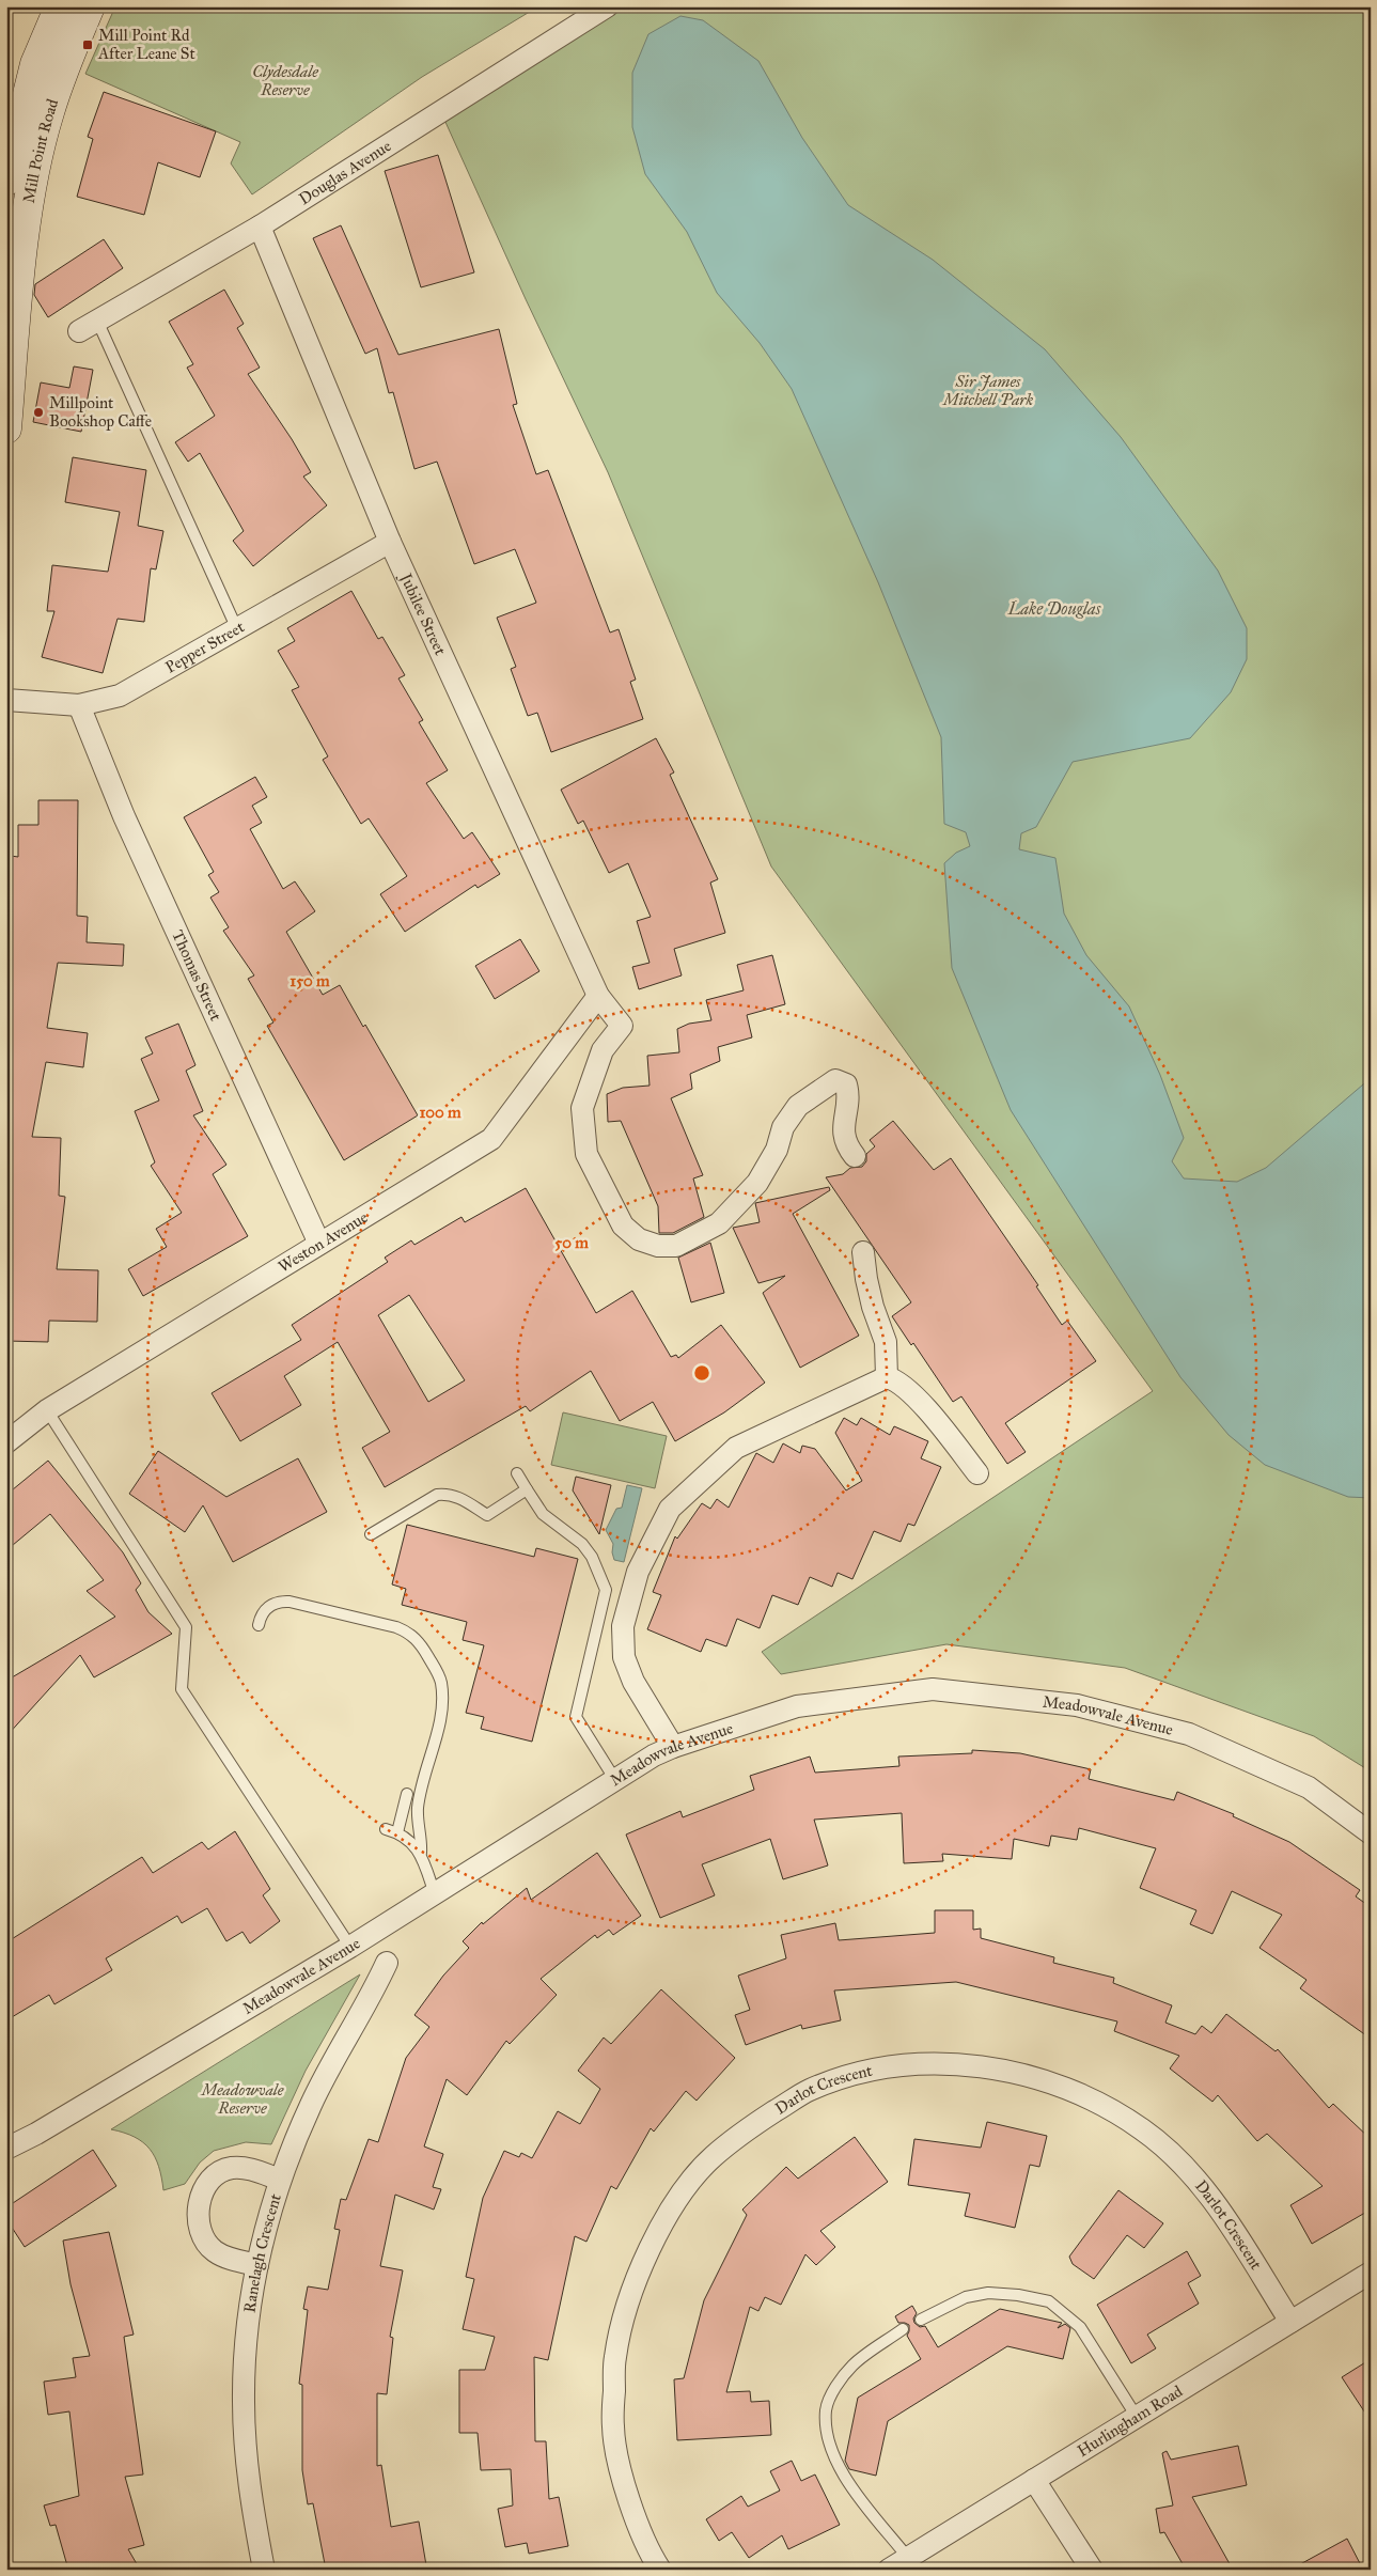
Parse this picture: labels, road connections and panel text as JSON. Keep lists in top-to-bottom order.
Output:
{
  "streets": {
    "main road": ["Mill Point Road"],
    "street": [
      "Douglas Avenue",
      "Jubilee Street",
      "Pepper Street",
      "Thomas Street",
      "Weston Avenue",
      "Meadowvale Avenue",
      "Darlot Crescent",
      "Ranelagh Crescent",
      "Hurlingham Road"
    ]
  },
  "crossings": [
    ["Douglas Avenue", "Jubilee Street"],
    ["Jubilee Street", "Pepper Street"],
    ["Jubilee Street", "Weston Avenue"],
    ["Pepper Street", "Thomas Street"],
    ["Thomas Street", "Weston Avenue"],
    ["Darlot Crescent", "Hurlingham Road"]
  ],
  "water": ["Lake Douglas"],
  "parks": ["Clydesdale Reserve", "Sir James Mitchell Park", "Meadowvale Reserve"],
  "places": {
    "transit": ["Mill Point Rd After Leane St"],
    "other": ["Millpoint Bookshop Caffe"]
  },
  "rings": ["150 m", "100 m", "50 m"]
}
